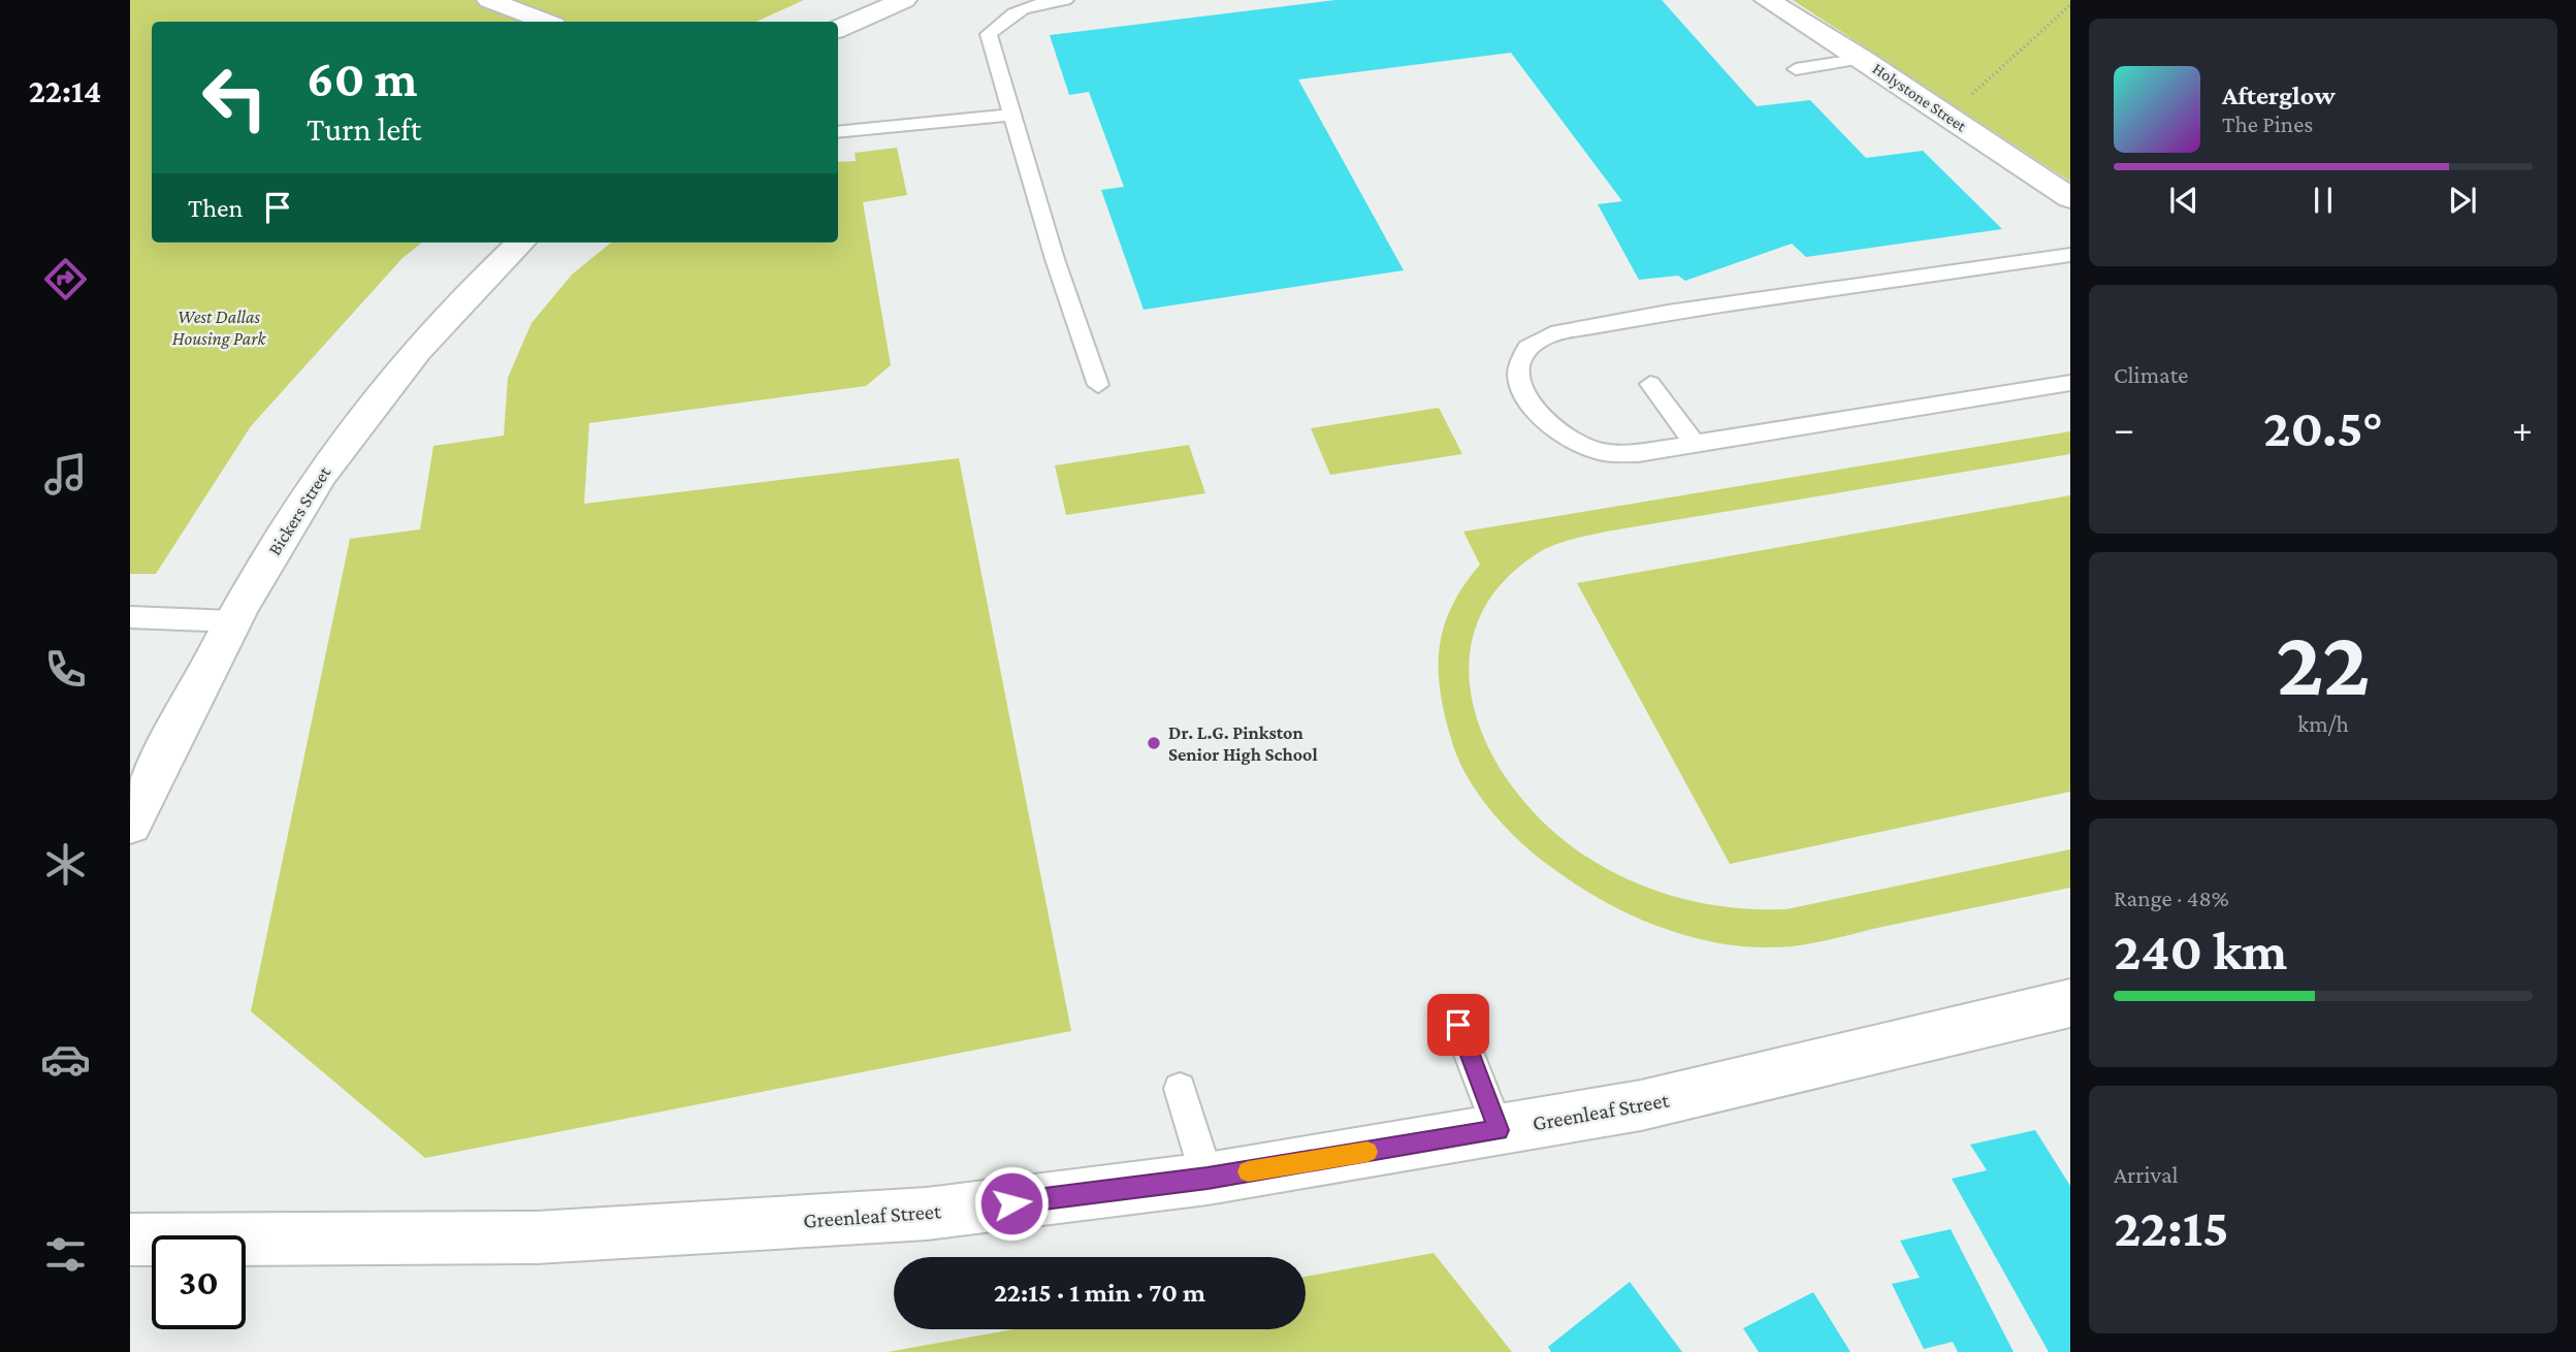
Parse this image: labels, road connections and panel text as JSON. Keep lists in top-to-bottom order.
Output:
{
  "streets": {
    "street": ["Holystone Street", "Bickers Street", "Greenleaf Street"]
  },
  "parks": ["West Dallas Housing Park"],
  "places": ["Dr. L.G. Pinkston Senior High School"],
  "page": {
    "tabs": "22:14",
    "turn": ["60 m", "Turn left"],
    "song": ["Afterglow", "The Pines"],
    "then": "Then",
    "tile": [
      "Climate",
      ["22", "km/h"],
      ["Range · 48%", "240 km"],
      ["Arrival", "22:15"]
    ],
    "heat": ["−", "20.5°", "+"],
    "limit": "30",
    "trip": "22:15 · 1 min · 70 m"
  }
}
